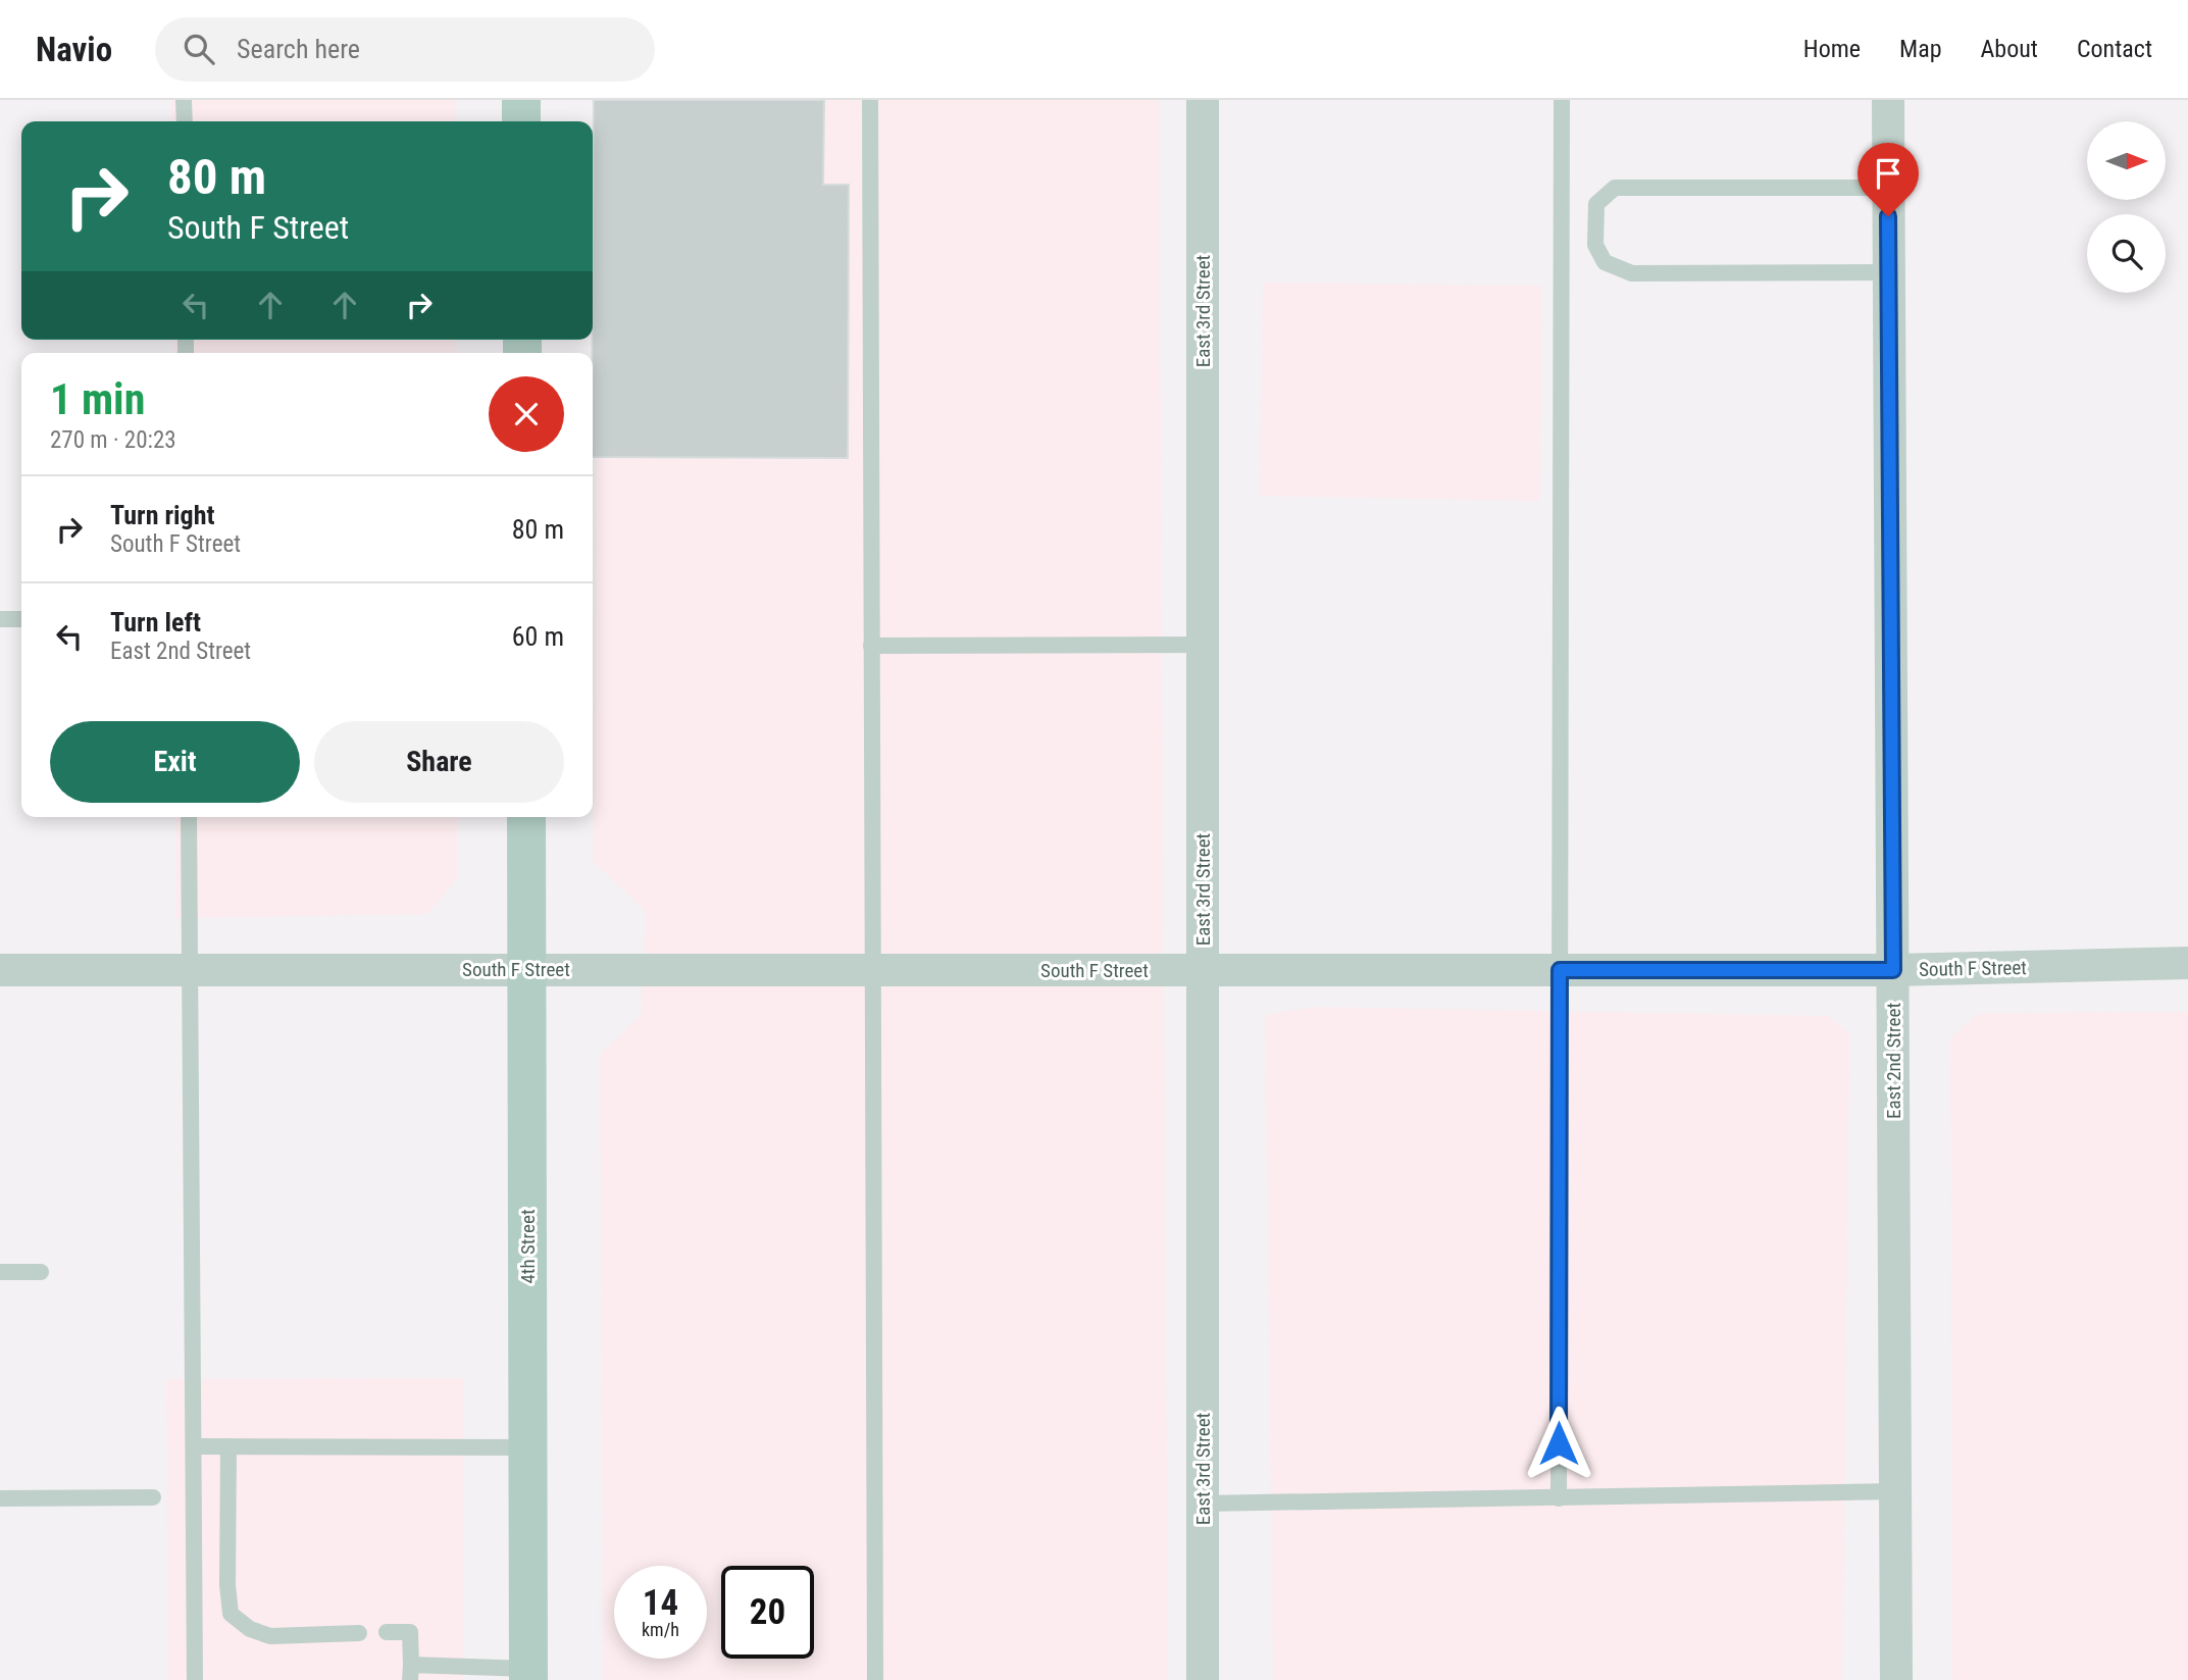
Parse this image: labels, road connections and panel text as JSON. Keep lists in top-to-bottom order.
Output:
{
  "streets": {
    "main road": ["4th Street"],
    "street": ["East 3rd Street", "South F Street", "East 2nd Street"]
  },
  "crossings": [
    ["East 3rd Street", "South F Street"],
    ["South F Street", "East 2nd Street"],
    ["South F Street", "4th Street"]
  ],
  "north": "right",
  "page": {
    "header": "Navio",
    "search": "Search here",
    "nav": [
      "Home",
      "Map",
      "About",
      "Contact"
    ],
    "turn": ["80 m", "South F Street"],
    "heading": ["1 min", "270 m · 20:23"],
    "list": [
      {
        "name": "Turn right",
        "note": "South F Street",
        "value": "80 m"
      },
      {
        "name": "Turn left",
        "note": "East 2nd Street",
        "value": "60 m"
      }
    ],
    "buttons": ["Exit", "Share"],
    "speed": "14 km/h",
    "limit": "20"
  }
}
